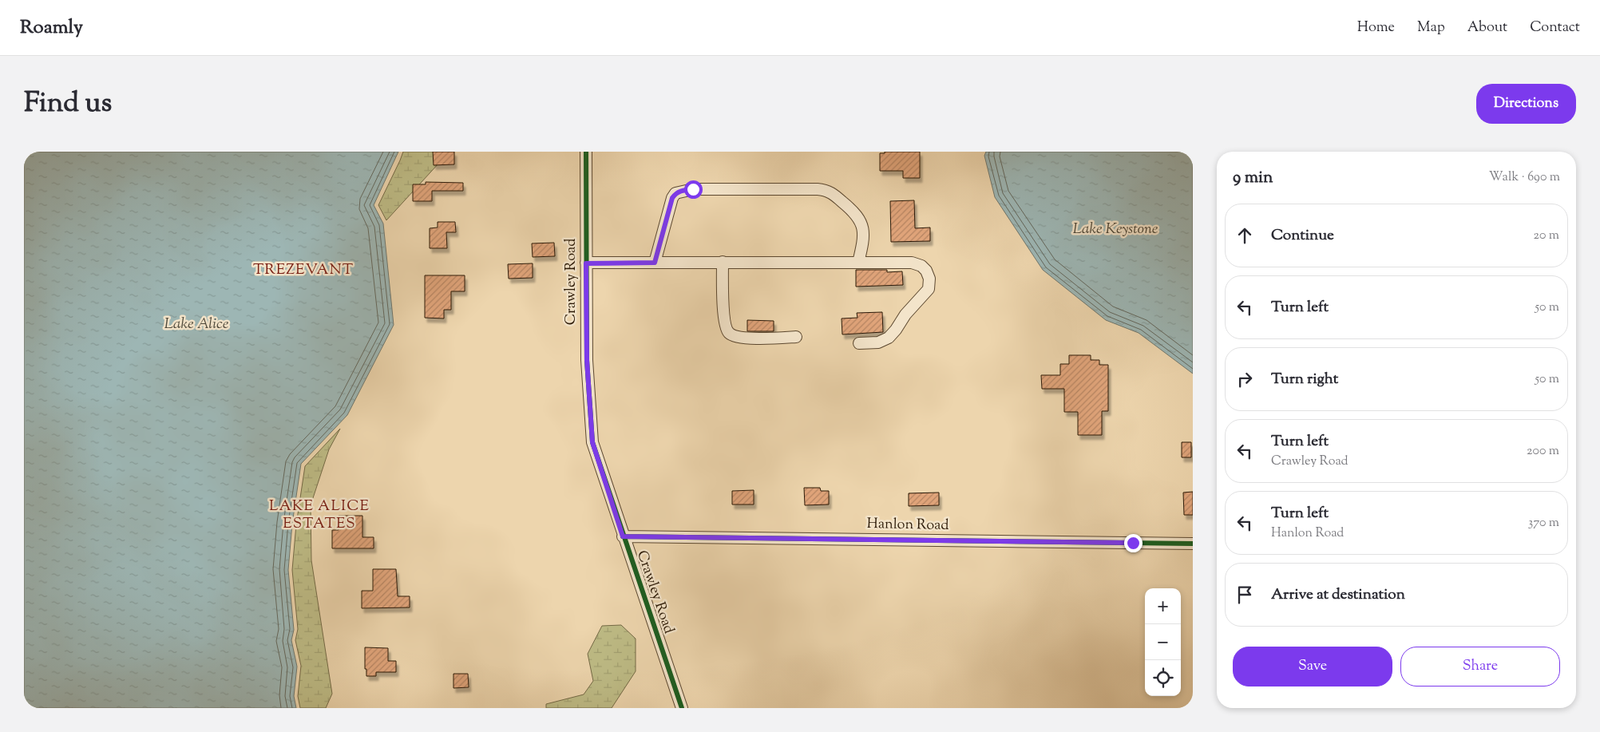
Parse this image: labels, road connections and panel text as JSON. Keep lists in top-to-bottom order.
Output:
{
  "streets": {
    "street": ["Crawley Road", "Hanlon Road"]
  },
  "crossings": [
    ["Crawley Road", "Hanlon Road"]
  ],
  "districts": ["TREZEVANT", "LAKE ALICE ESTATES"],
  "water": ["Lake Keystone", "Lake Alice"],
  "page": {
    "header": "Roamly",
    "nav": [
      "Home",
      "Map",
      "About",
      "Contact"
    ],
    "title": "Find us",
    "buttons": [
      "Directions",
      ["Save", "Share"]
    ],
    "heading": ["9 min", "Walk · 690 m"],
    "list": [
      ["Continue", "20 m"],
      ["Turn left", "50 m"],
      ["Turn right", "50 m"],
      ["Turn left", "Crawley Road", "200 m"],
      ["Turn left", "Hanlon Road", "370 m"],
      "Arrive at destination"
    ],
    "map_buttons": ["+", "−"]
  }
}
